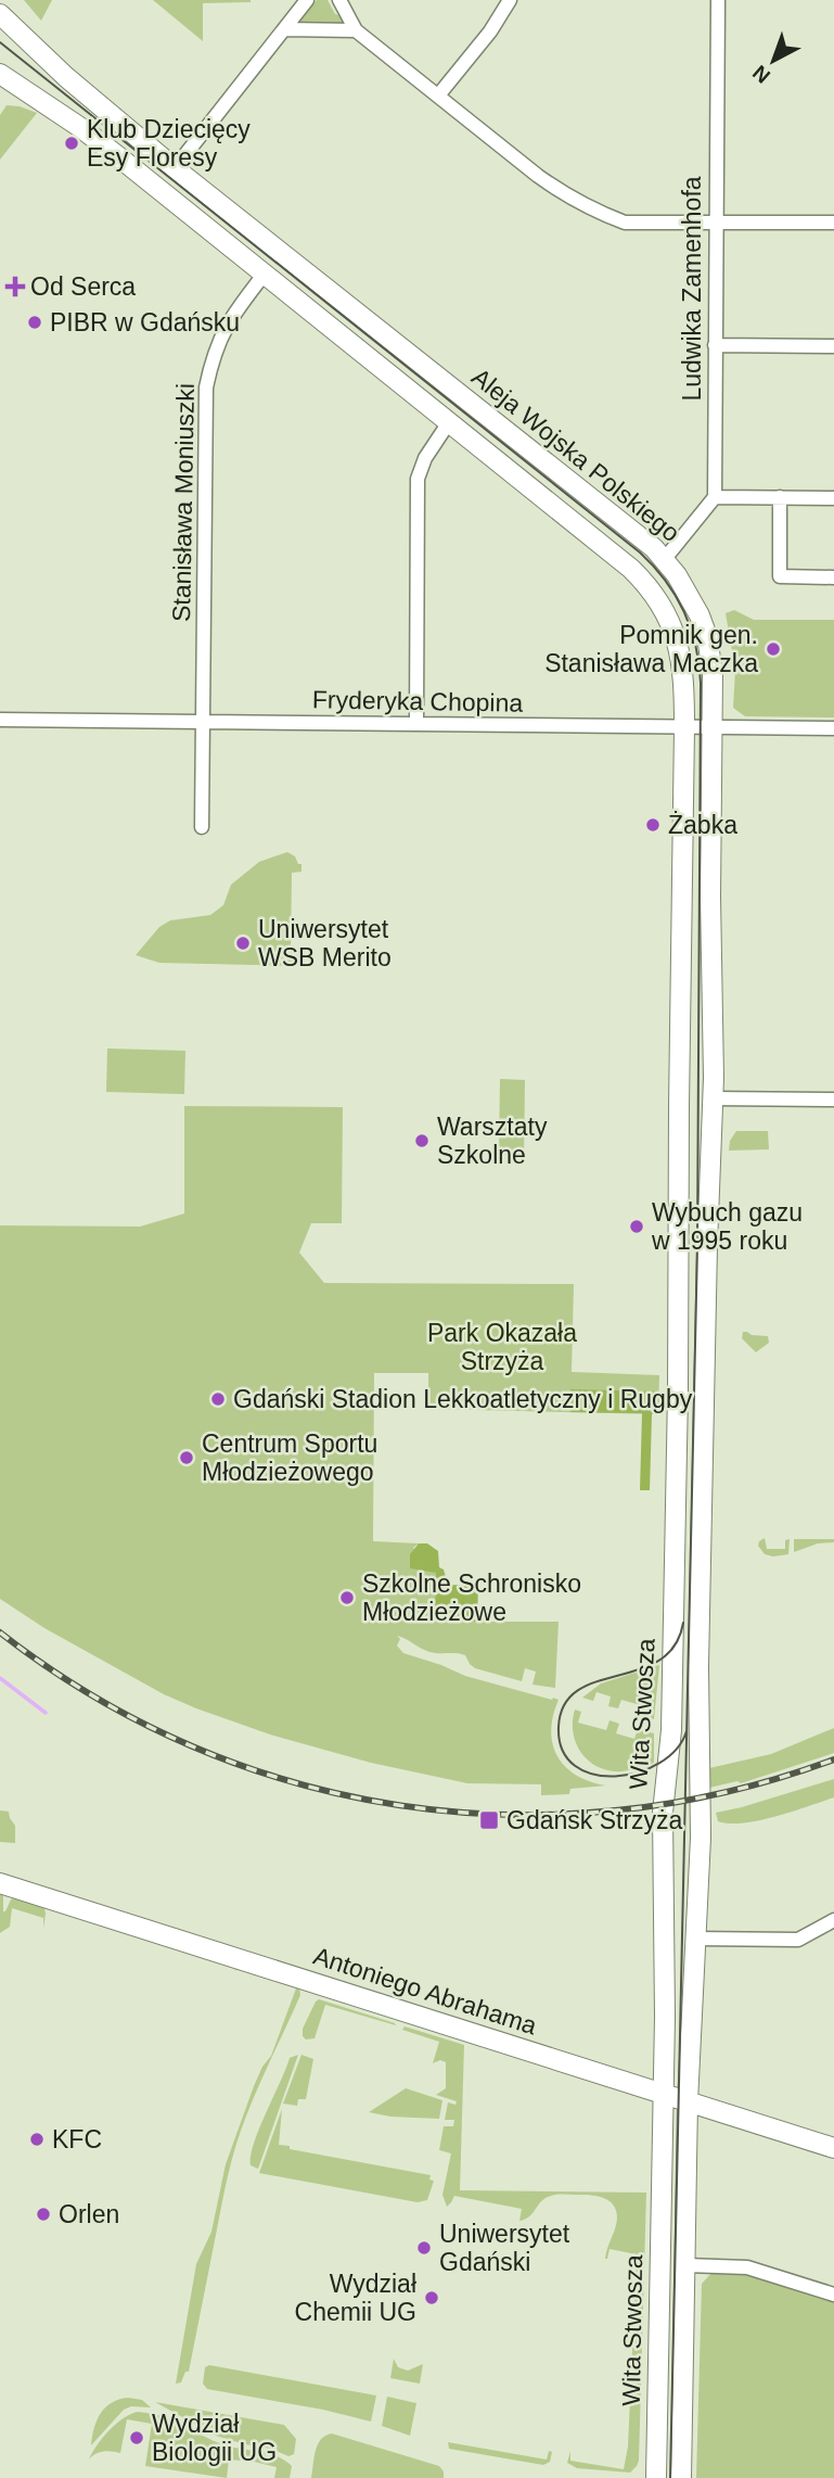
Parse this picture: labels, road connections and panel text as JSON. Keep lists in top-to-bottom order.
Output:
{
  "streets": {
    "street": [
      "Ludwika Zamenhofa",
      "Aleja Wojska Polskiego",
      "Stanisława Moniuszki",
      "Fryderyka Chopina",
      "Wita Stwosza",
      "Antoniego Abrahama"
    ]
  },
  "crossings": [
    ["Aleja Wojska Polskiego", "Fryderyka Chopina"],
    ["Stanisława Moniuszki", "Fryderyka Chopina"],
    ["Fryderyka Chopina", "Wita Stwosza"],
    ["Wita Stwosza", "Antoniego Abrahama"]
  ],
  "parks": ["Park Okazała Strzyża"],
  "places": {
    "other": [
      "Klub Dziecięcy Esy Floresy",
      "PIBR w Gdańsku",
      "Pomnik gen. Stanisława Maczka",
      "Żabka",
      "Uniwersytet WSB Merito",
      "Warsztaty Szkolne",
      "Wybuch gazu w 1995 roku",
      "Gdański Stadion Lekkoatletyczny i Rugby",
      "Centrum Sportu Młodzieżowego",
      "Szkolne Schronisko Młodzieżowe",
      "KFC",
      "Orlen",
      "Uniwersytet Gdański",
      "Wydział Chemii UG",
      "Wydział Biologii UG"
    ],
    "health": ["Od Serca"],
    "transit": ["Gdańsk Strzyża"]
  },
  "north": "bottom left"
}
